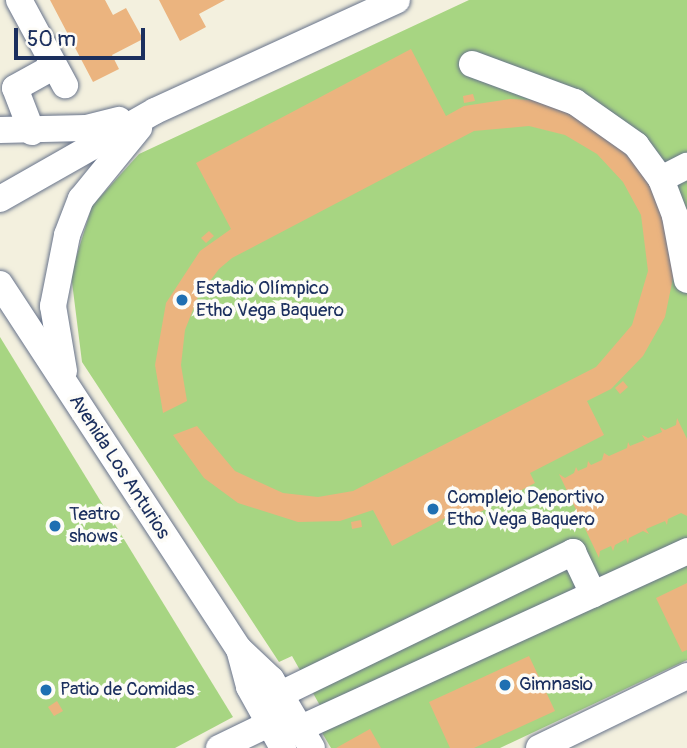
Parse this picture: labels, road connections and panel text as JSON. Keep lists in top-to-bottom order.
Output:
{
  "streets": {
    "street": ["Avenida Los Anturios"]
  },
  "places": [
    "Estadio Olímpico Etho Vega Baquero",
    "Complejo Deportivo Etho Vega Baquero",
    "Teatro shows",
    "Gimnasio",
    "Patio de Comidas"
  ],
  "scale_bar": "50 m"
}
